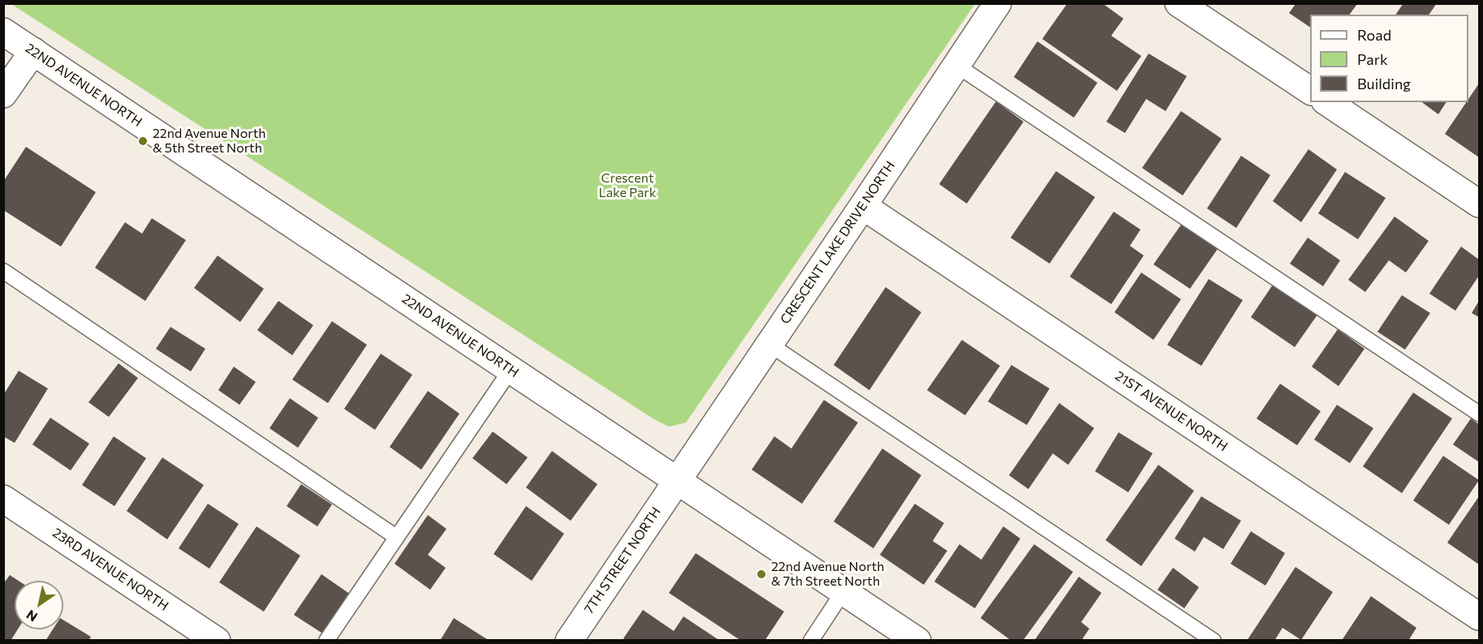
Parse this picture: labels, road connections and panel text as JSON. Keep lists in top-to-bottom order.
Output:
{
  "streets": {
    "street": [
      "22ND AVENUE NORTH",
      "CRESCENT LAKE DRIVE NORTH",
      "21ST AVENUE NORTH",
      "7TH STREET NORTH",
      "23RD AVENUE NORTH"
    ]
  },
  "crossings": [
    ["22ND AVENUE NORTH", "CRESCENT LAKE DRIVE NORTH"],
    ["22ND AVENUE NORTH", "7TH STREET NORTH"],
    ["CRESCENT LAKE DRIVE NORTH", "21ST AVENUE NORTH"],
    ["CRESCENT LAKE DRIVE NORTH", "7TH STREET NORTH"]
  ],
  "parks": ["Crescent Lake Park"],
  "places": ["22nd Avenue North & 5th Street North", "22nd Avenue North & 7th Street North"],
  "legend": ["Road", "Park", "Building"],
  "north": "bottom left"
}
